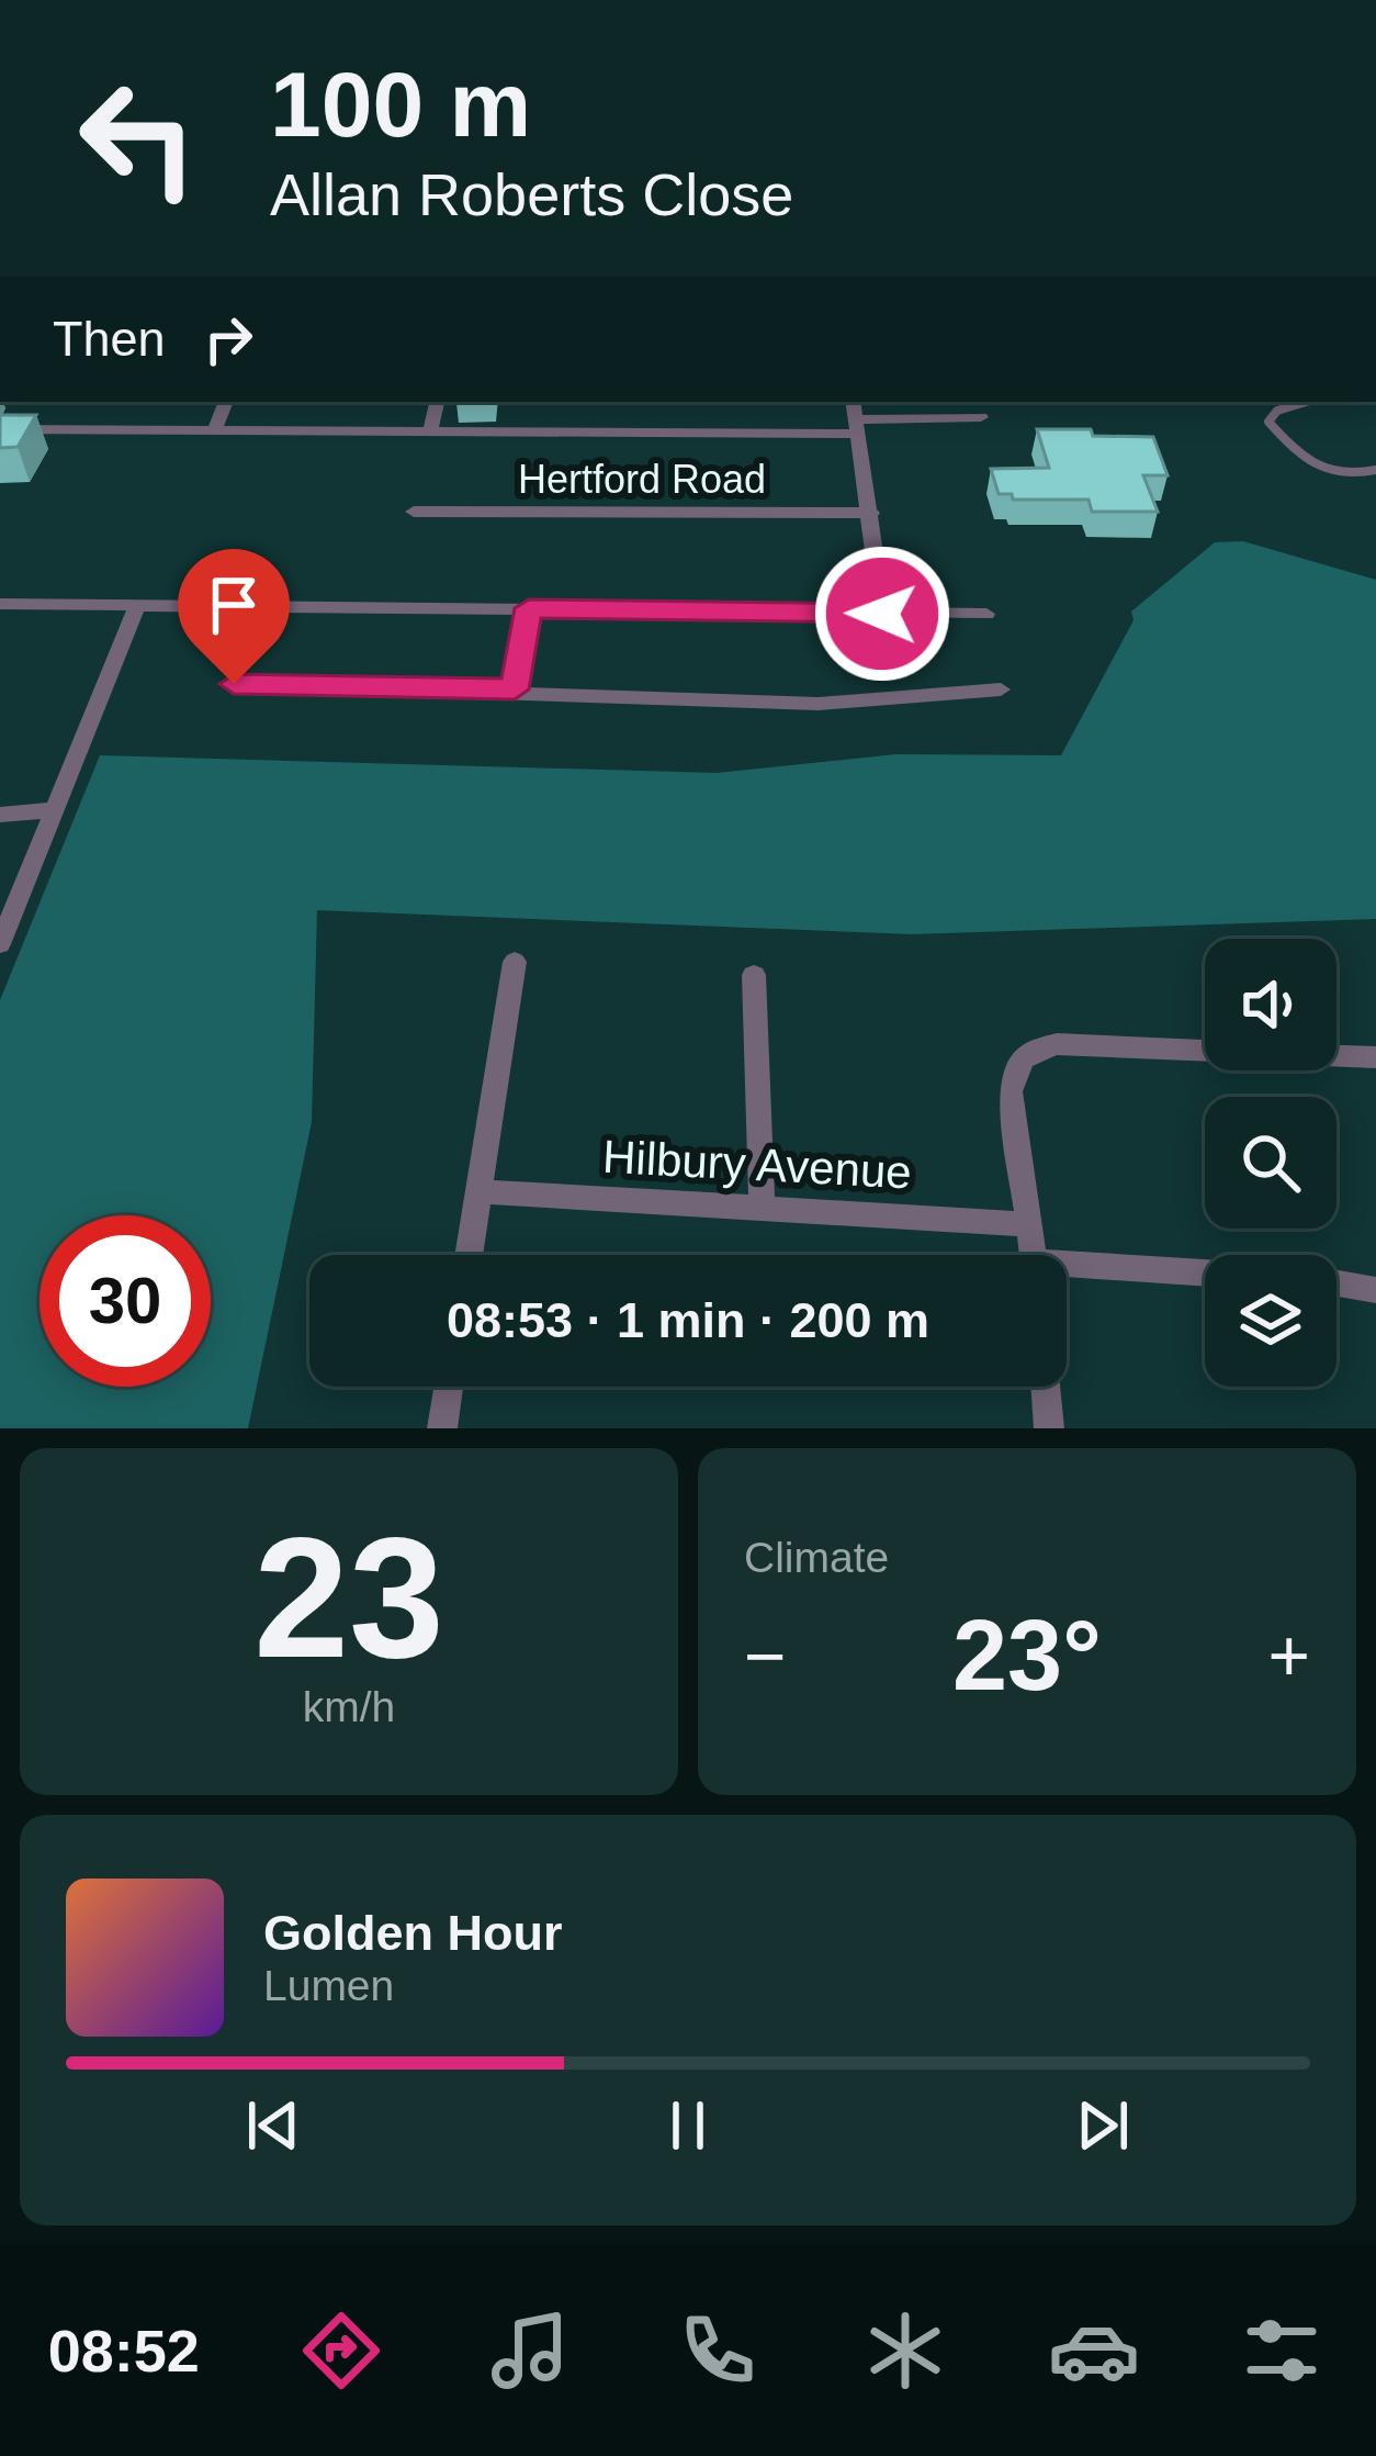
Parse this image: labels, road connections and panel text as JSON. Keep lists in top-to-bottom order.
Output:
{
  "streets": {
    "street": ["Hertford Road", "Hilbury Avenue"]
  },
  "page": {
    "turn": ["100 m", "Allan Roberts Close"],
    "then": "Then",
    "limit": "30",
    "trip": "08:53 · 1 min · 200 m",
    "tile": [
      ["23", "km/h"],
      "Climate"
    ],
    "heat": ["−", "23°", "+"],
    "song": ["Golden Hour", "Lumen"],
    "tabs": "08:52"
  }
}
